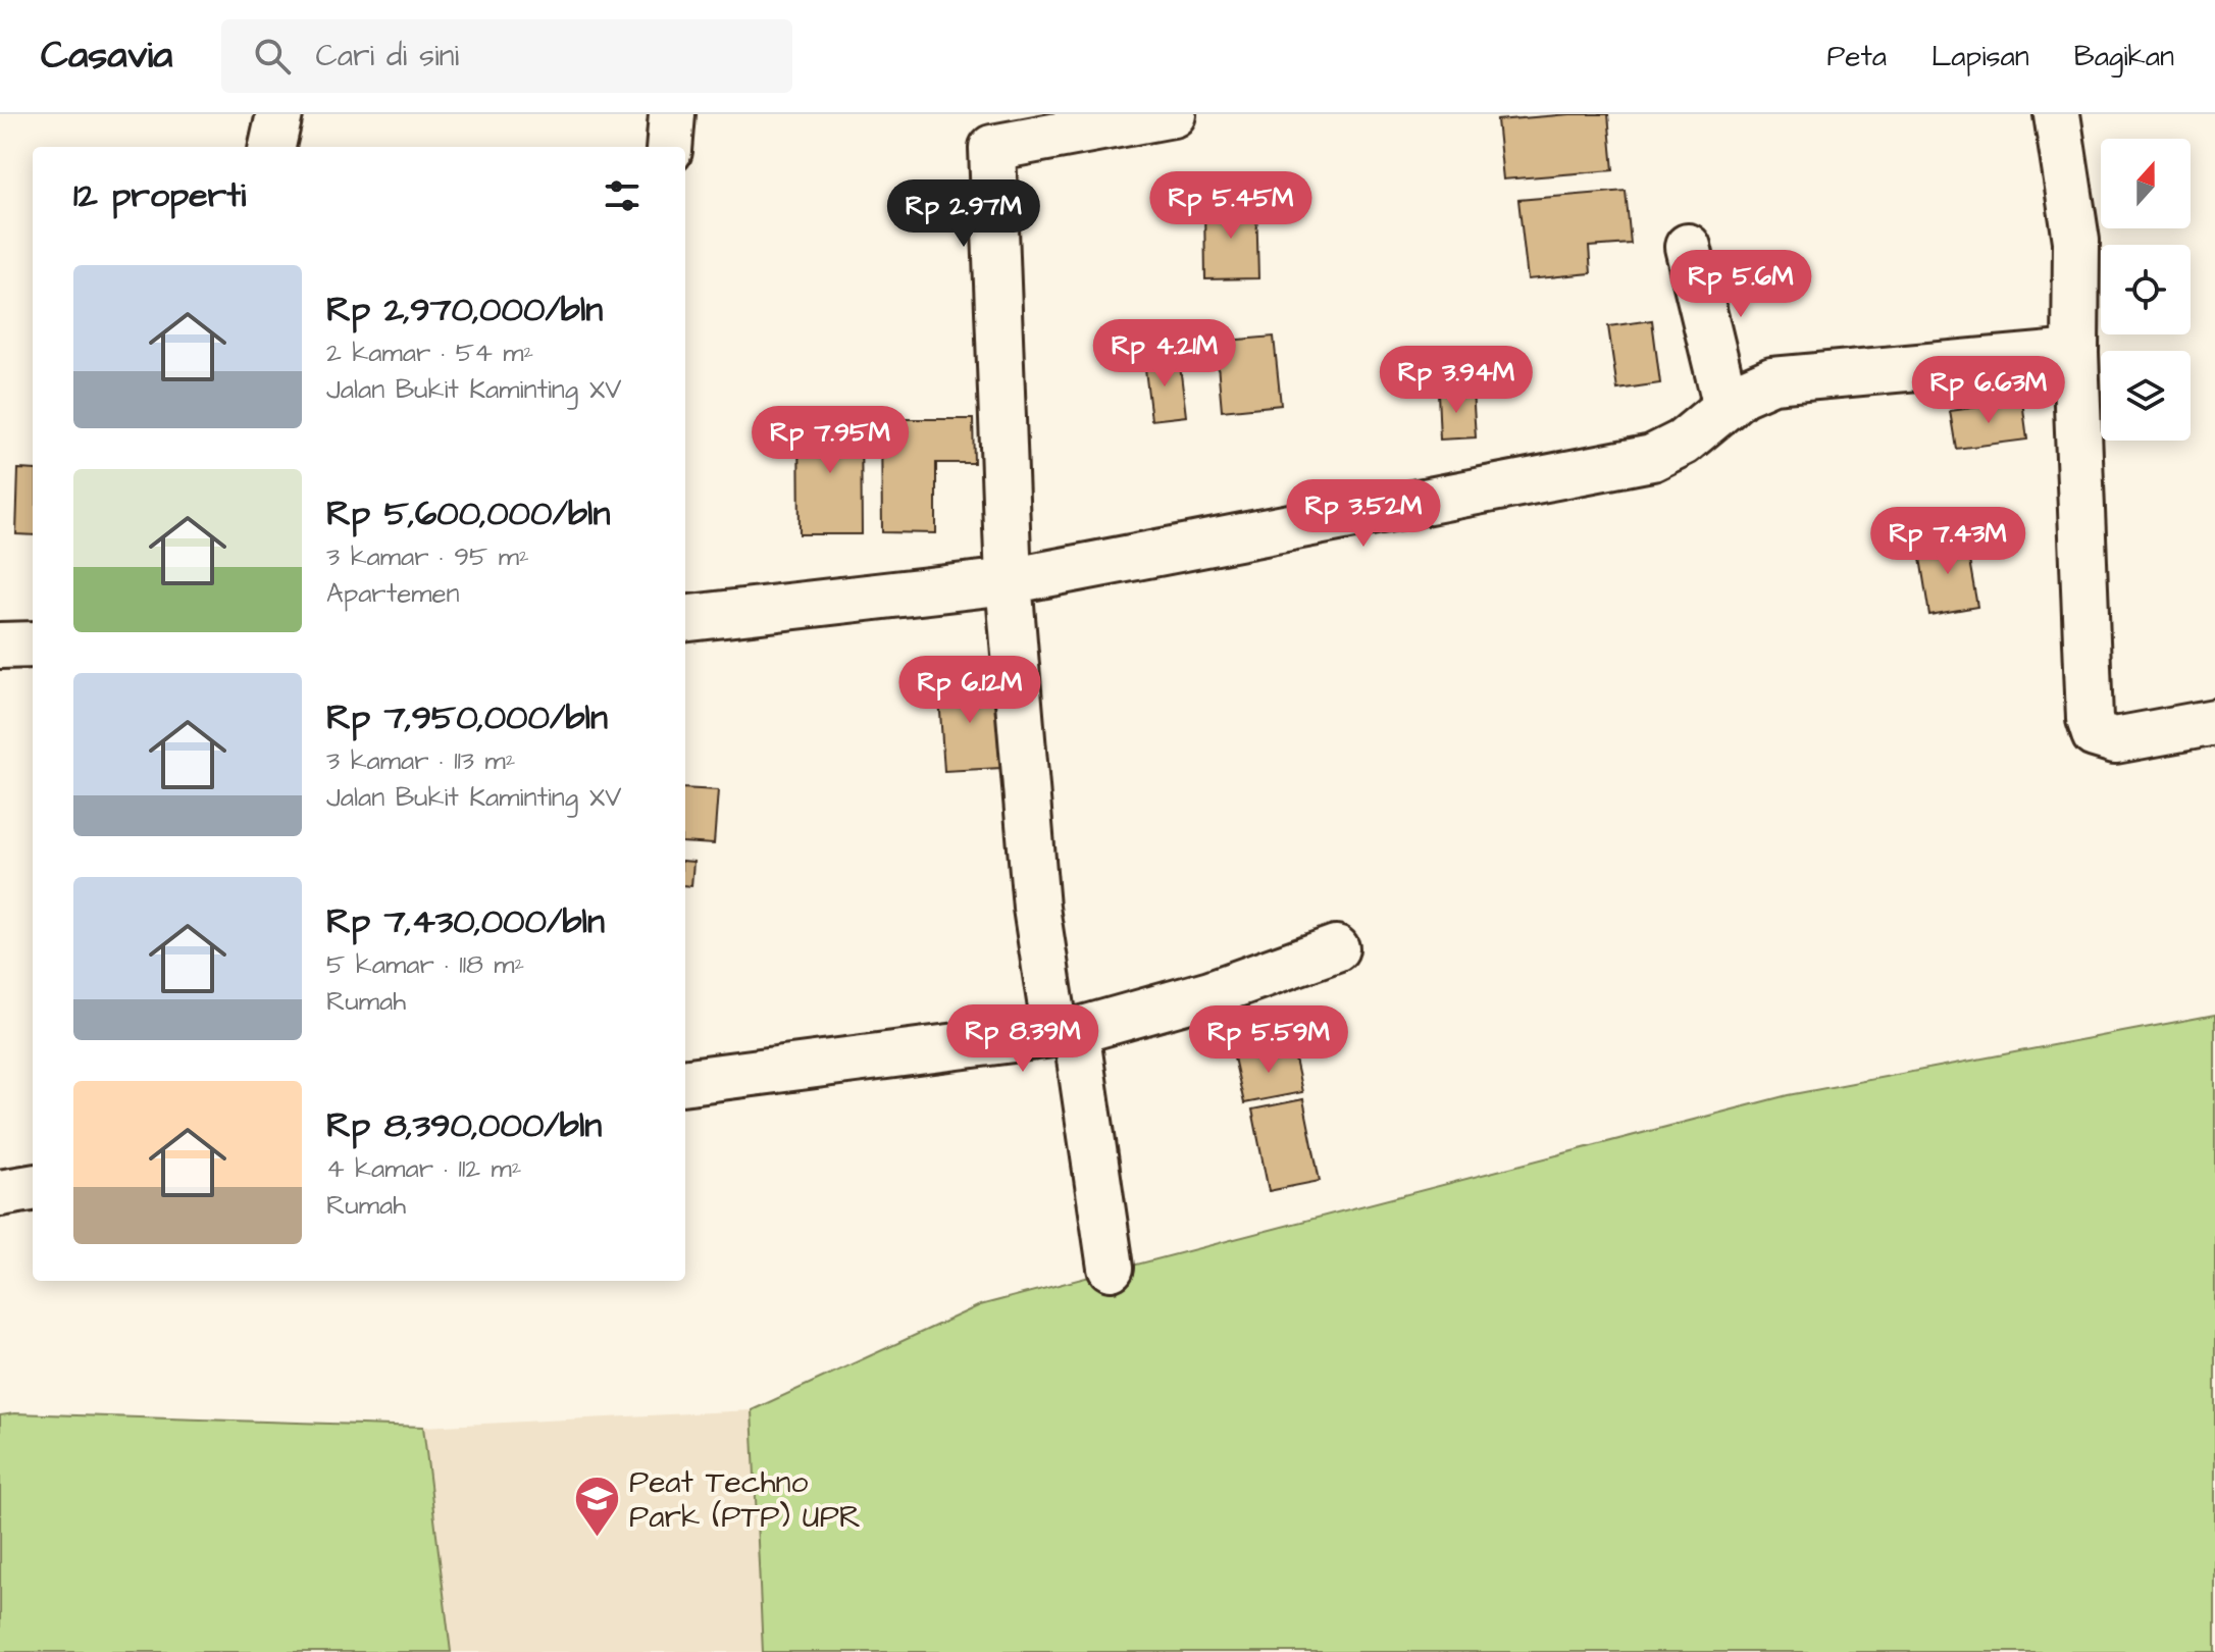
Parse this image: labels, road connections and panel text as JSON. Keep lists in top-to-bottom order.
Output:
{
  "places": {
    "school or university": ["Peat Techno Park (PTP) UPR"]
  },
  "north": "top",
  "page": {
    "header": "Casavia",
    "search": "Cari di sini",
    "nav": ["Peta", "Lapisan", "Bagikan"],
    "heading": "12 properti",
    "price": [
      "Rp 5.45M",
      "Rp 2.97M",
      "Rp 5.6M",
      "Rp 4.21M",
      "Rp 3.94M",
      "Rp 6.63M",
      "Rp 7.95M",
      "Rp 3.52M",
      "Rp 7.43M",
      "Rp 6.12M",
      "Rp 8.39M",
      "Rp 5.59M"
    ],
    "list": [
      {
        "name": "Rp 2,970,000/bln",
        "note": "2 kamar · 54 m² · Jalan Bukit Kaminting XV"
      },
      {
        "name": "Rp 5,600,000/bln",
        "note": "3 kamar · 95 m² · Apartemen"
      },
      {
        "name": "Rp 7,950,000/bln",
        "note": "3 kamar · 113 m² · Jalan Bukit Kaminting XV"
      },
      {
        "name": "Rp 7,430,000/bln",
        "note": "5 kamar · 118 m² · Rumah"
      },
      {
        "name": "Rp 8,390,000/bln",
        "note": "4 kamar · 112 m² · Rumah"
      }
    ]
  }
}
